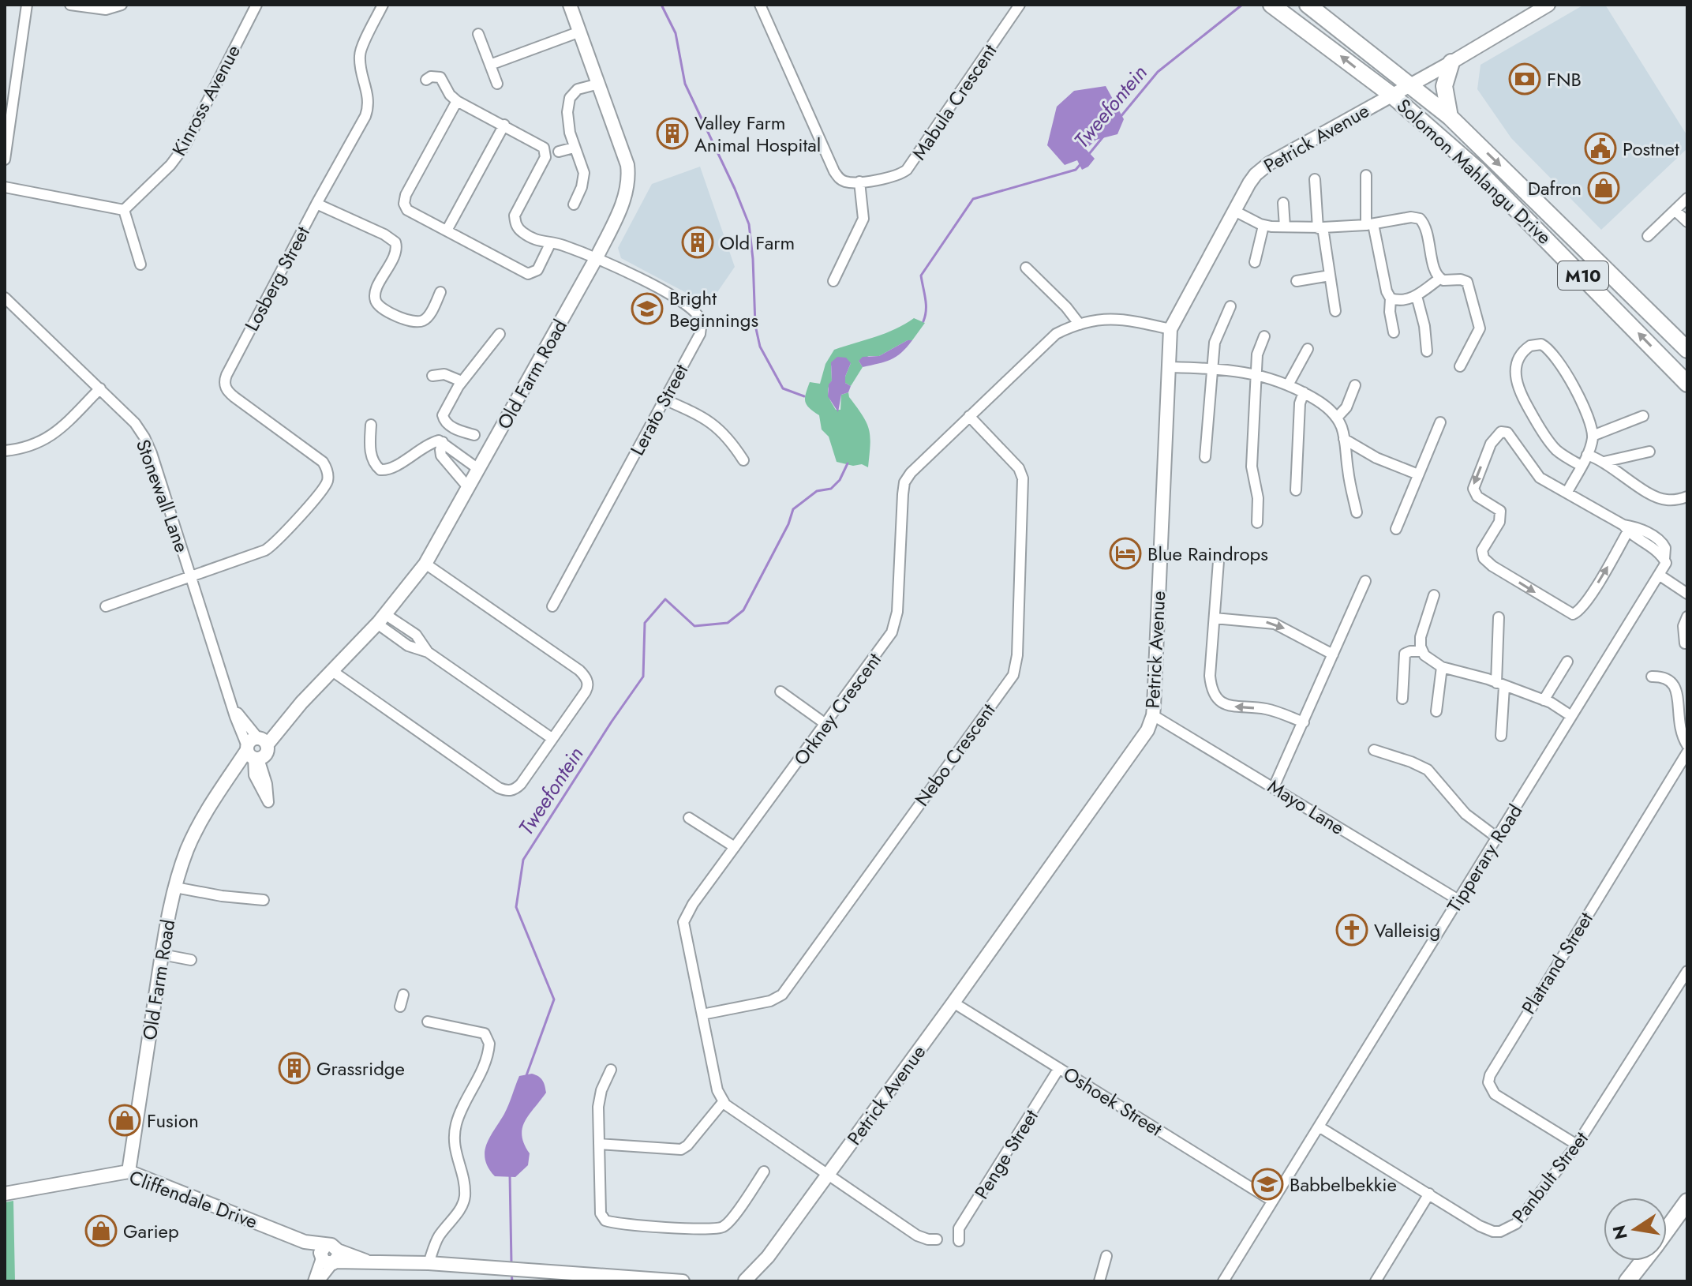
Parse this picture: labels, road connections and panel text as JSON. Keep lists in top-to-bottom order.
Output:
{
  "streets": {
    "main road": ["Solomon Mahlangu Drive", "M10"],
    "street": [
      "Kinross Avenue",
      "Mabula Crescent",
      "Petrick Avenue",
      "Losberg Street",
      "Old Farm Road",
      "Lerato Street",
      "Stonewall Lane",
      "Orkney Crescent",
      "Nebo Crescent",
      "Mayo Lane",
      "Tipperary Road",
      "Platrand Street",
      "Oshoek Street",
      "Penge Street",
      "Panbult Street",
      "Cliffendale Drive"
    ]
  },
  "crossings": [
    ["Petrick Avenue", "Solomon Mahlangu Drive"],
    ["Petrick Avenue", "Orkney Crescent"],
    ["Petrick Avenue", "Mayo Lane"],
    ["Petrick Avenue", "Oshoek Street"],
    ["Losberg Street", "Stonewall Lane"],
    ["Old Farm Road", "Lerato Street"],
    ["Old Farm Road", "Stonewall Lane"],
    ["Old Farm Road", "Cliffendale Drive"],
    ["Orkney Crescent", "Nebo Crescent"],
    ["Mayo Lane", "Tipperary Road"],
    ["Tipperary Road", "Oshoek Street"],
    ["Tipperary Road", "Panbult Street"],
    ["Platrand Street", "Panbult Street"],
    ["Oshoek Street", "Penge Street"]
  ],
  "water": ["Tweefontein"],
  "places": {
    "bank": ["FNB"],
    "building": ["Valley Farm Animal Hospital", "Old Farm", "Grassridge"],
    "public building": ["Postnet"],
    "shop": ["Dafron", "Fusion", "Gariep"],
    "school or university": ["Bright Beginnings", "Babbelbekkie"],
    "hotel": ["Blue Raindrops"],
    "church": ["Valleisig"]
  },
  "north": "left"
}
